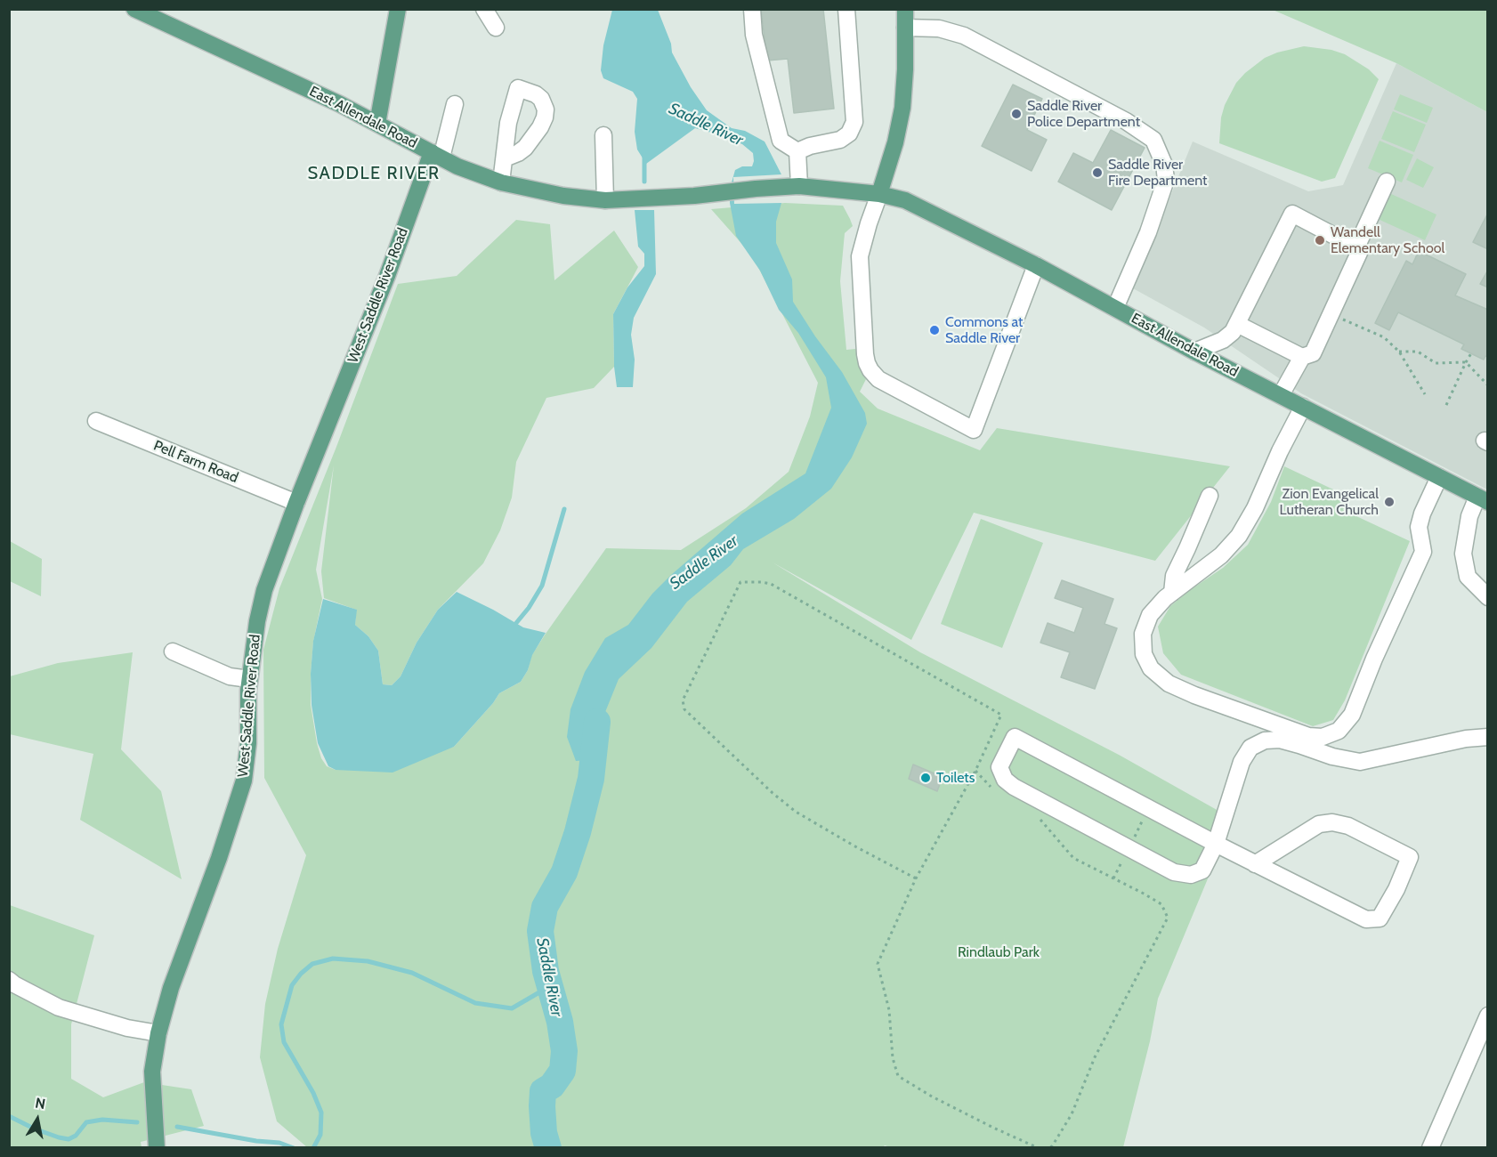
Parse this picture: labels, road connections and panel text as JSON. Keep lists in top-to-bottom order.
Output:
{
  "streets": {
    "main road": ["East Allendale Road", "West Saddle River Road"],
    "street": ["Pell Farm Road"]
  },
  "crossings": [
    ["East Allendale Road", "West Saddle River Road"],
    ["West Saddle River Road", "Pell Farm Road"]
  ],
  "districts": ["SADDLE RIVER"],
  "water": ["Saddle River"],
  "parks": ["Rindlaub Park"],
  "places": [
    "Saddle River Police Department",
    "Saddle River Fire Department",
    "Wandell Elementary School",
    "Commons at Saddle River",
    "Zion Evangelical Lutheran Church",
    "Toilets"
  ],
  "north": "top"
}
